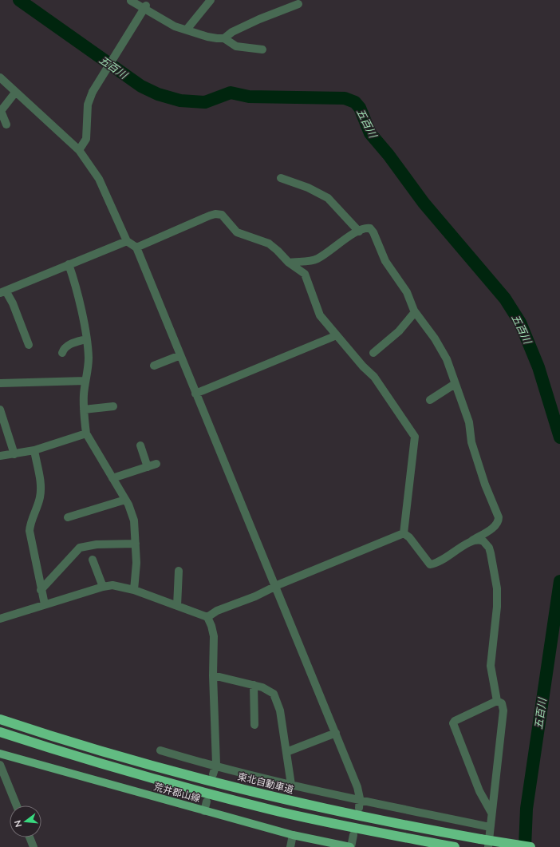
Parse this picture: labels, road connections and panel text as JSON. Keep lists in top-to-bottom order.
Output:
{
  "streets": {
    "highway": ["東北自動車道"],
    "main road": ["荒井郡山線"]
  },
  "water": ["五百川"],
  "north": "left"
}
